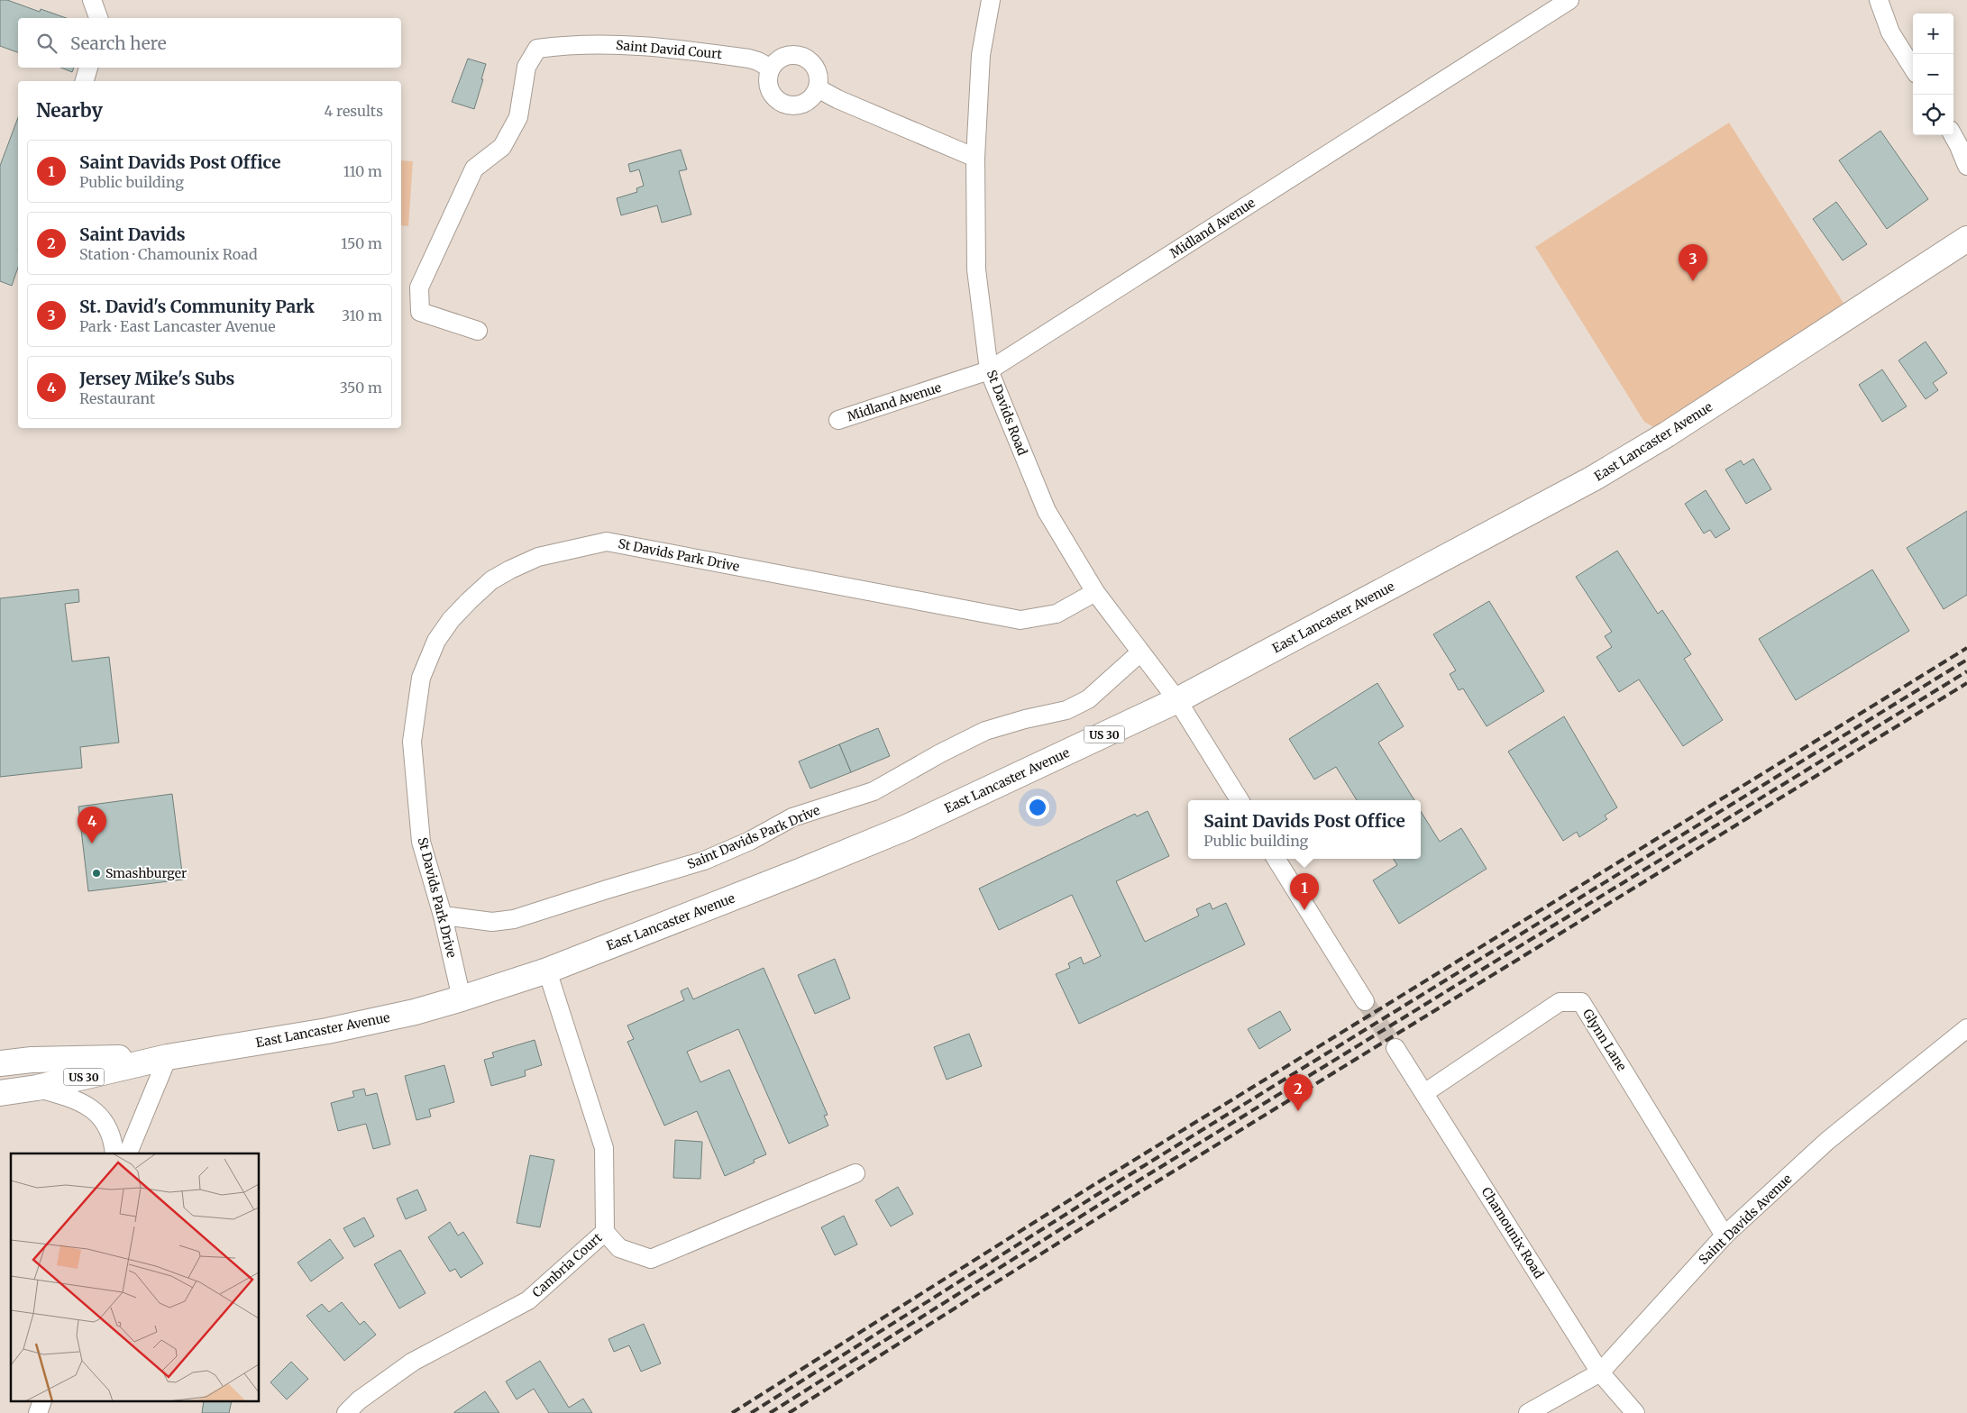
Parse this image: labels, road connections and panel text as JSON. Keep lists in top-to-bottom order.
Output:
{
  "streets": {
    "highway": ["East Lancaster Avenue", "US 30"],
    "street": [
      "Saint David Court",
      "Midland Avenue",
      "St Davids Road",
      "St Davids Park Drive",
      "Saint Davids Park Drive",
      "Glynn Lane",
      "Saint Davids Avenue",
      "Chamounix Road",
      "Cambria Court"
    ]
  },
  "crossings": [
    ["Midland Avenue", "St Davids Road"],
    ["St Davids Road", "East Lancaster Avenue"],
    ["St Davids Road", "St Davids Park Drive"],
    ["St Davids Road", "Saint Davids Park Drive"],
    ["East Lancaster Avenue", "St Davids Park Drive"],
    ["East Lancaster Avenue", "Cambria Court"],
    ["St Davids Park Drive", "Saint Davids Park Drive"],
    ["Glynn Lane", "Saint Davids Avenue"],
    ["Glynn Lane", "Chamounix Road"],
    ["Saint Davids Avenue", "Chamounix Road"]
  ],
  "places": ["Smashburger"],
  "page": {
    "map_buttons": ["+", "−"],
    "search": "Search here",
    "heading": ["Nearby", "4 results"],
    "list": [
      {
        "mark": "1",
        "name": "Saint Davids Post Office",
        "note": "Public building",
        "value": "110 m"
      },
      {
        "mark": "2",
        "name": "Saint Davids",
        "note": "Station · Chamounix Road",
        "value": "150 m"
      },
      {
        "mark": "3",
        "name": "St. David's Community Park",
        "note": "Park · East Lancaster Avenue",
        "value": "310 m"
      },
      {
        "mark": "4",
        "name": "Jersey Mike's Subs",
        "note": "Restaurant",
        "value": "350 m"
      }
    ],
    "pins": [
      "3",
      "4",
      "1",
      "2"
    ],
    "popup": ["Saint Davids Post Office", "Public building"]
  }
}
